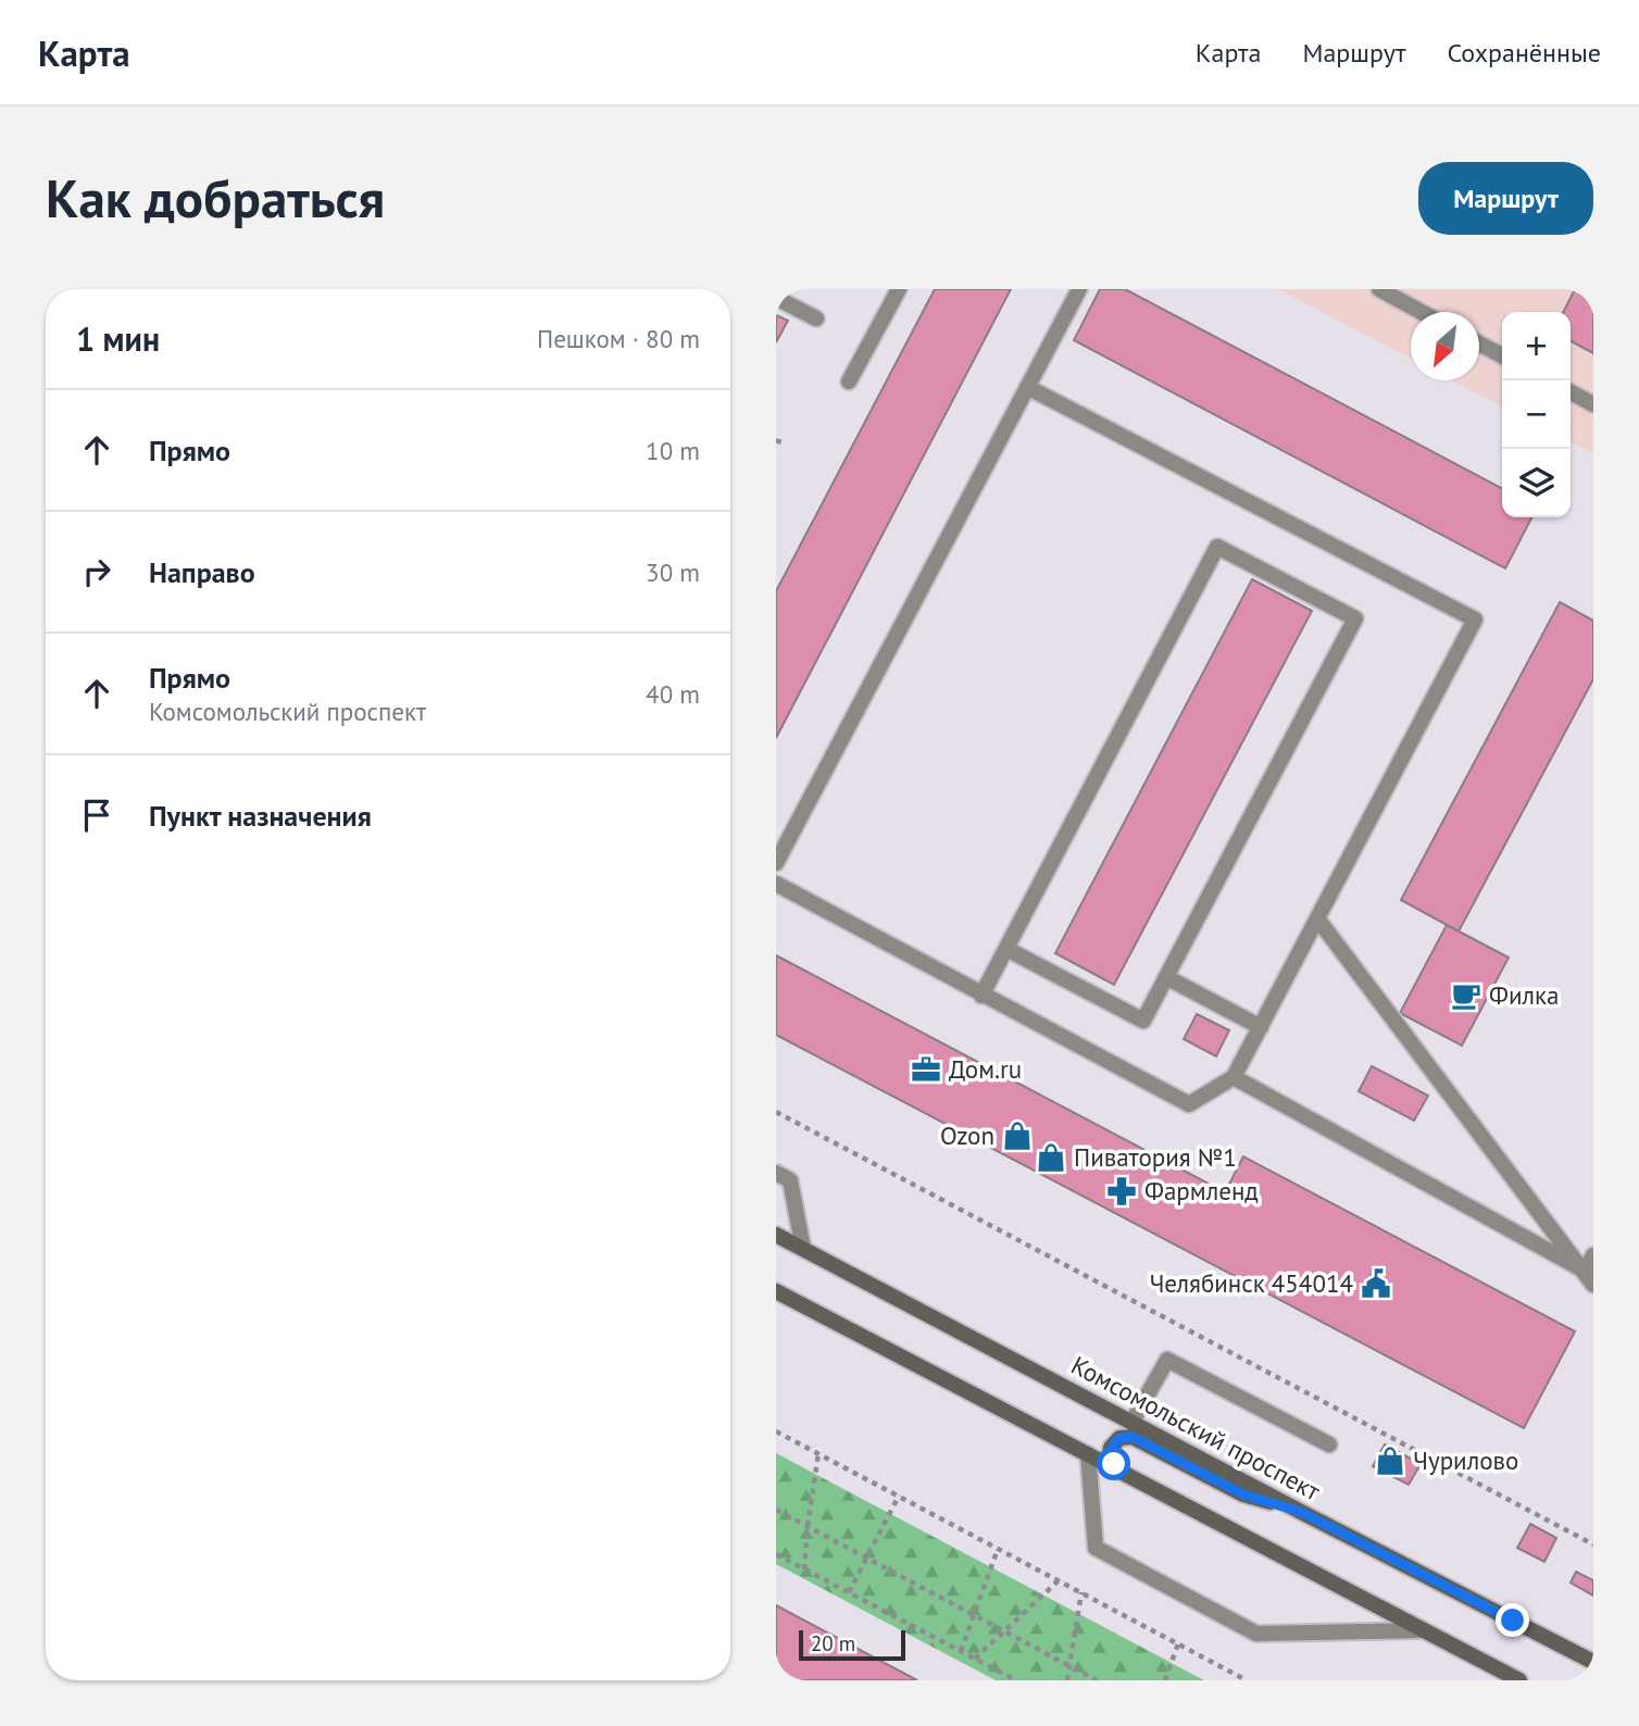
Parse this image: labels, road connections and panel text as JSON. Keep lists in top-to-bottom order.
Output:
{
  "streets": {
    "main road": ["Комсомольский проспект"]
  },
  "places": {
    "cafe": ["Филка"],
    "office": ["Дом.ru"],
    "shop": ["Ozon", "Пиватория №1", "Чурилово"],
    "pharmacy": ["Фармленд"],
    "public building": ["Челябинск 454014"]
  },
  "scale_bar": "20 m",
  "north": "bottom left",
  "page": {
    "header": "Карта",
    "nav": ["Карта", "Маршрут", "Сохранённые"],
    "buttons": "Маршрут",
    "title": "Как добраться",
    "heading": ["1 мин", "Пешком · 80 m"],
    "map_buttons": ["+", "−"],
    "list": [
      ["Прямо", "10 m"],
      ["Направо", "30 m"],
      ["Прямо", "Комсомольский проспект", "40 m"],
      "Пункт назначения"
    ],
    "scale": "20 m"
  }
}
